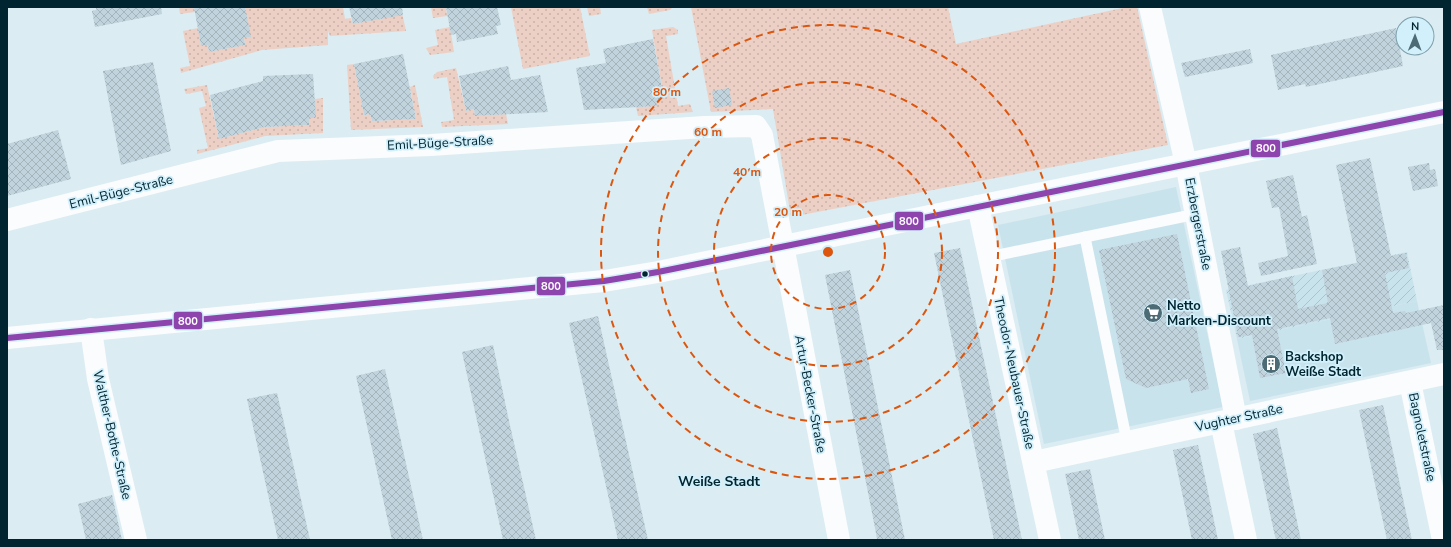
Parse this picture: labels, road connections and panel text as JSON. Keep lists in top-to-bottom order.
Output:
{
  "streets": {
    "street": [
      "Emil-Büge-Straße",
      "Erzbergerstraße",
      "Theodor-Neubauer-Straße",
      "Artur-Becker-Straße",
      "Vughter Straße",
      "Walther-Bothe-Straße",
      "Bagnoletstraße"
    ]
  },
  "crossings": [
    ["Emil-Büge-Straße", "Artur-Becker-Straße"],
    ["Erzbergerstraße", "Vughter Straße"],
    ["Theodor-Neubauer-Straße", "Vughter Straße"],
    ["Vughter Straße", "Bagnoletstraße"]
  ],
  "districts": ["Weiße Stadt"],
  "places": {
    "supermarket": ["Netto Marken-Discount"],
    "building": ["Backshop Weiße Stadt"]
  },
  "lines": ["transit line 800"],
  "north": "top",
  "rings": [
    "80 m",
    "60 m",
    "40 m",
    "20 m"
  ]
}
